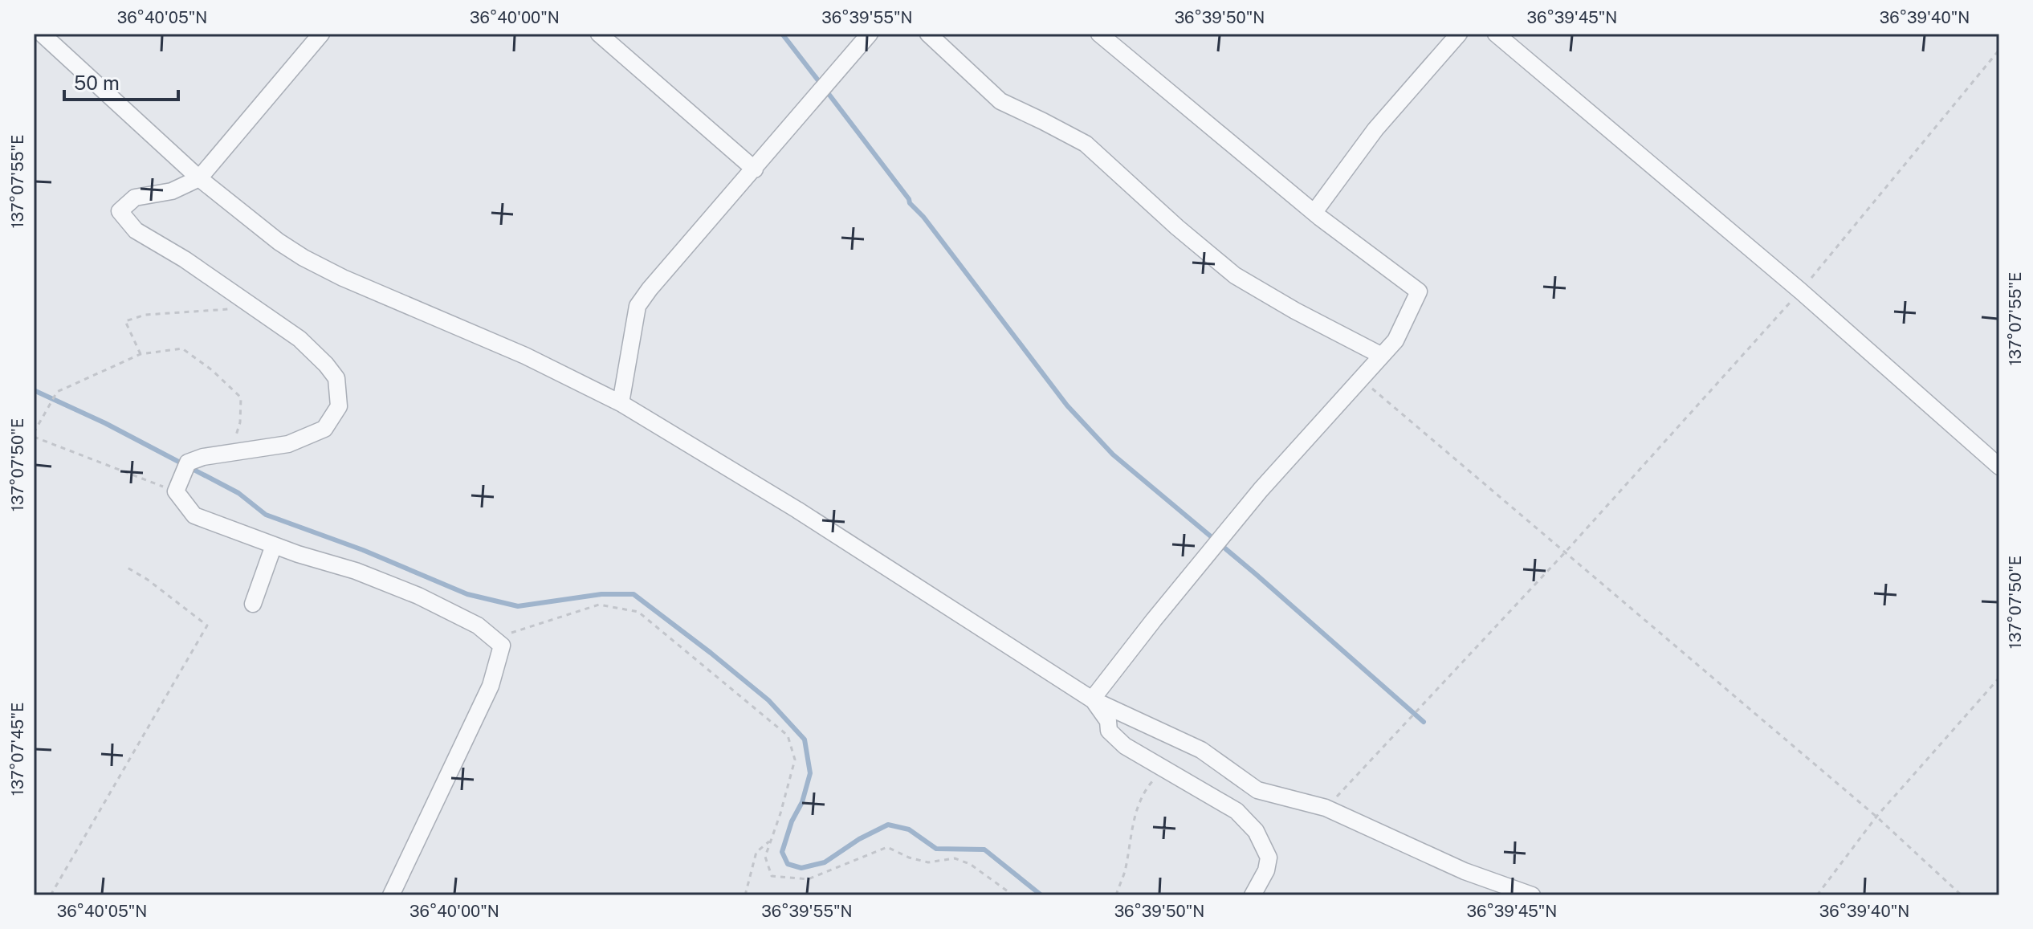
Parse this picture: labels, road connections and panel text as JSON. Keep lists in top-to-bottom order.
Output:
{
  "scale_bar": "50 m",
  "coordinates": [
    "36°40'05\"N",
    "36°40'00\"N",
    "36°39'55\"N",
    "36°39'50\"N",
    "36°39'45\"N",
    "36°39'40\"N",
    "137°07'55\"E",
    "137°07'50\"E",
    "137°07'45\"E"
  ]
}
